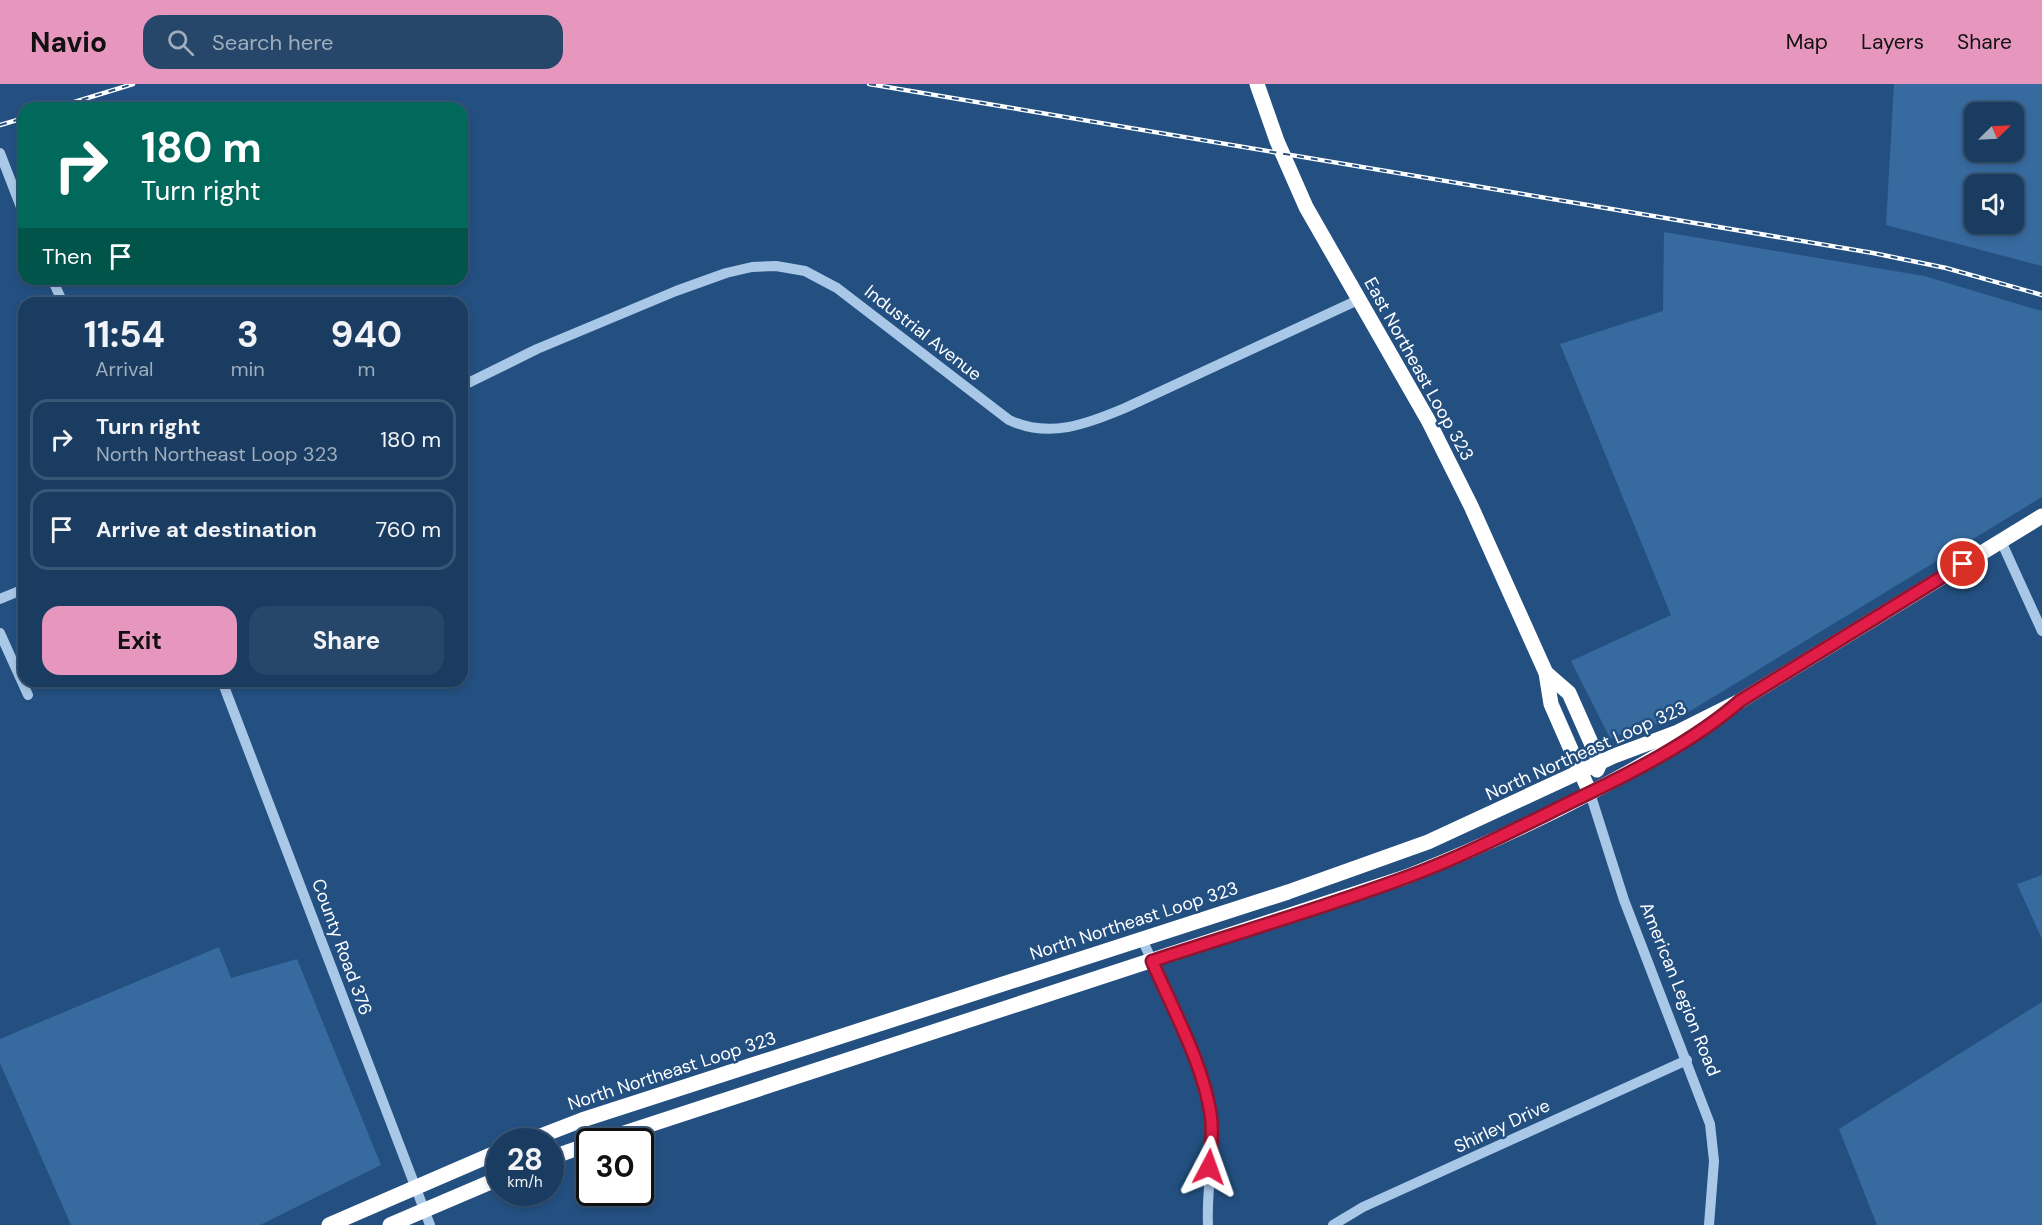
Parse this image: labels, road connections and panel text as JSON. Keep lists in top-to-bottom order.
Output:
{
  "streets": {
    "highway": ["East Northeast Loop 323", "North Northeast Loop 323", "American Legion Road"],
    "street": ["Industrial Avenue", "County Road 376", "Shirley Drive"]
  },
  "crossings": [
    ["Industrial Avenue", "East Northeast Loop 323"],
    ["East Northeast Loop 323", "North Northeast Loop 323"],
    ["East Northeast Loop 323", "American Legion Road"],
    ["North Northeast Loop 323", "American Legion Road"],
    ["American Legion Road", "Shirley Drive"]
  ],
  "north": "top right",
  "page": {
    "header": "Navio",
    "search": "Search here",
    "nav": ["Map", "Layers", "Share"],
    "turn": ["180 m", "Turn right"],
    "then": "Then",
    "eta": [
      "11:54",
      "Arrival",
      "3",
      "min",
      "940",
      "m"
    ],
    "list": [
      {
        "name": "Turn right",
        "note": "North Northeast Loop 323",
        "value": "180 m"
      },
      {
        "name": "Arrive at destination",
        "value": "760 m"
      }
    ],
    "buttons": ["Exit", "Share"],
    "speed": "28 km/h",
    "limit": "30"
  }
}
